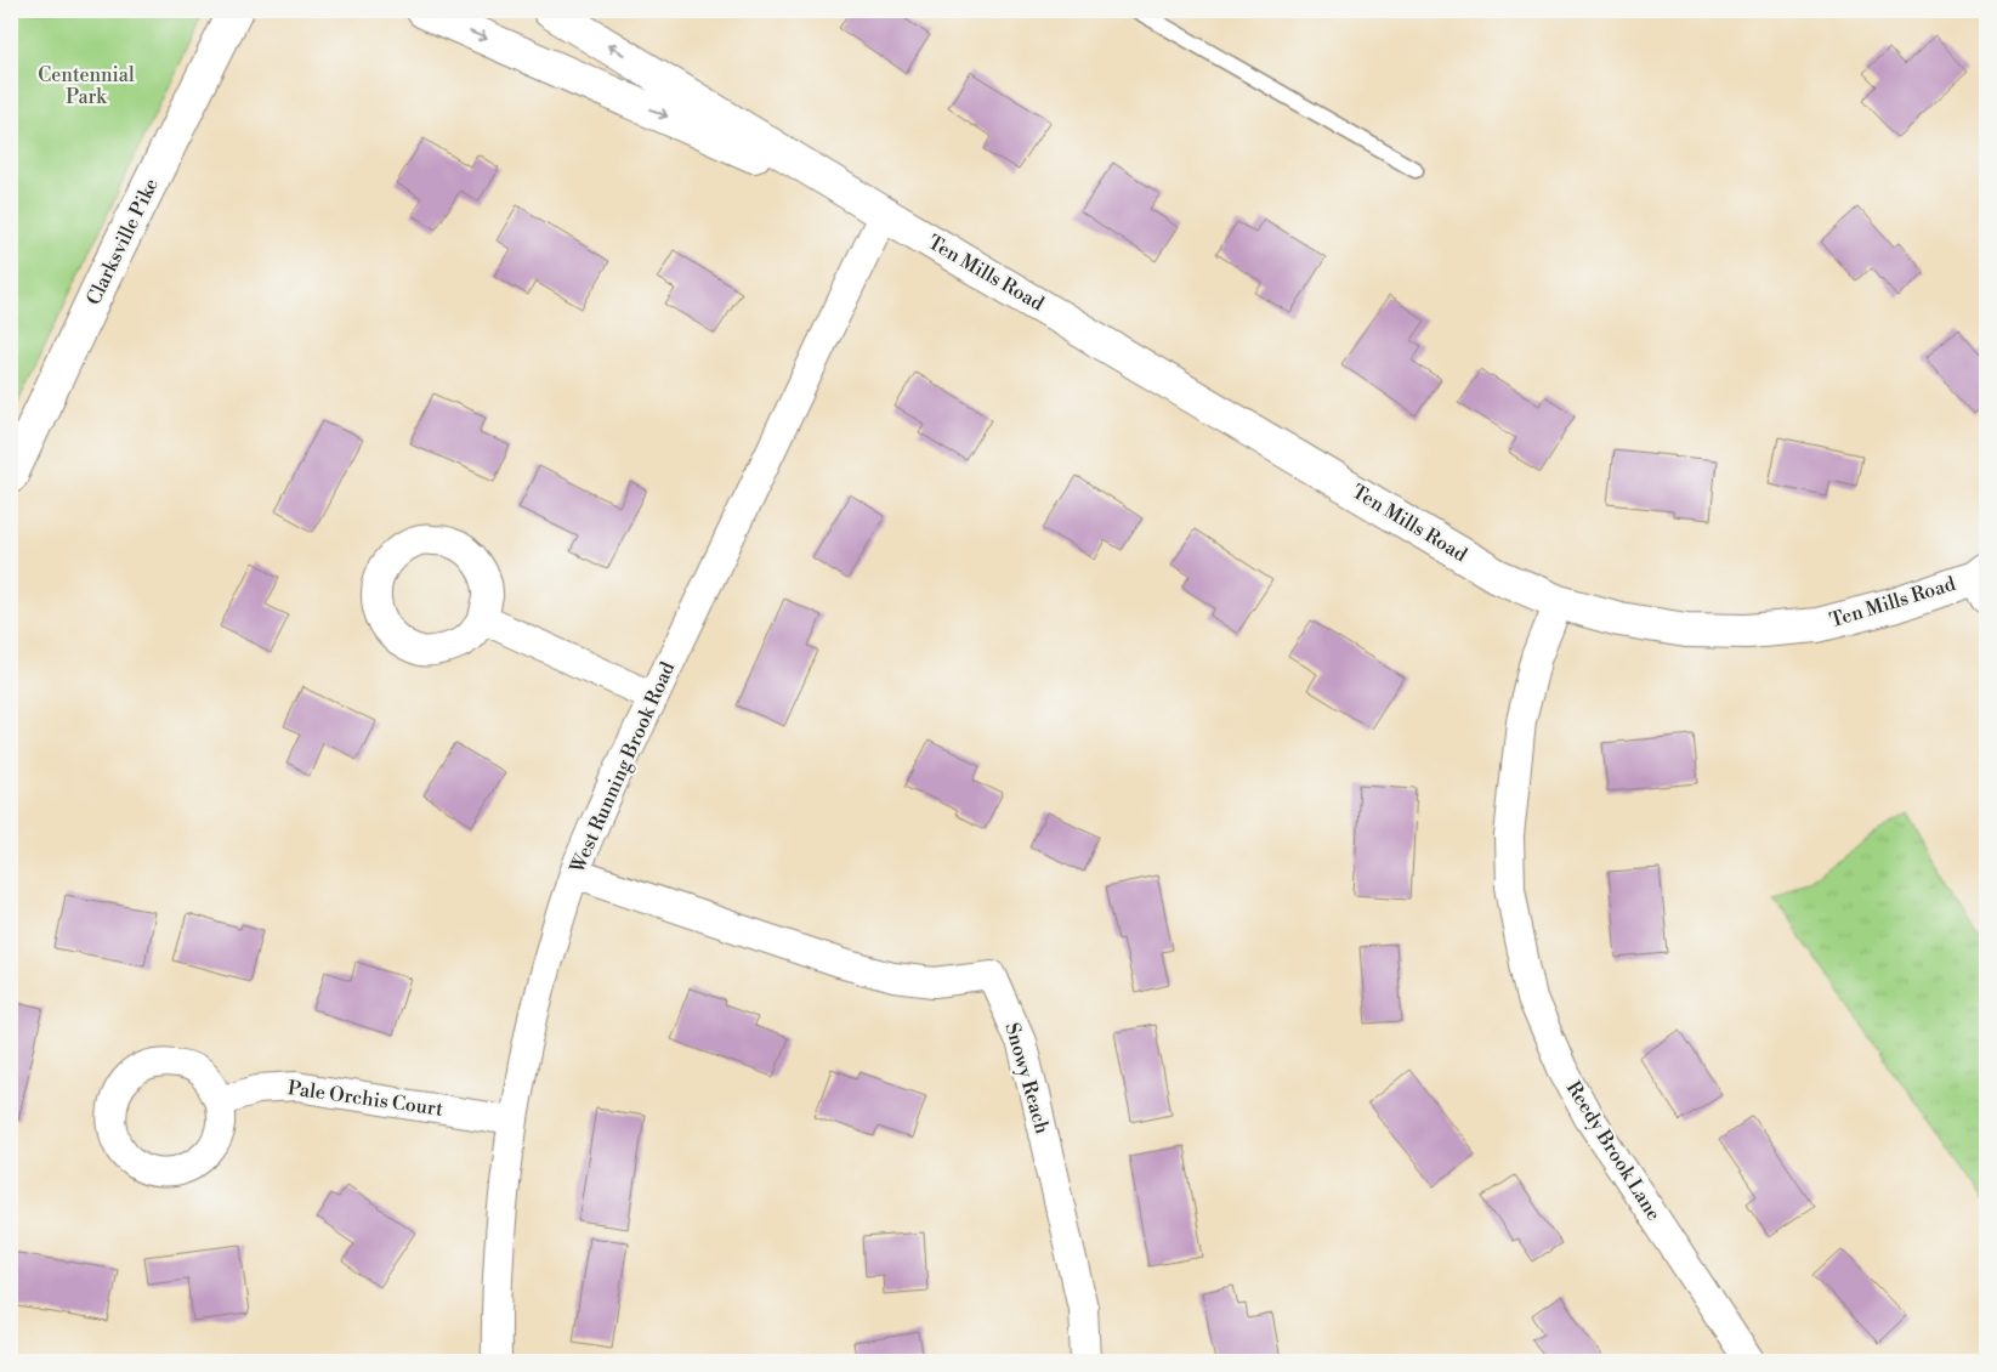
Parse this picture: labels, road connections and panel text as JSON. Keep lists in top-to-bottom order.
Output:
{
  "streets": {
    "street": [
      "Clarksville Pike",
      "Ten Mills Road",
      "West Running Brook Road",
      "Snowy Reach",
      "Pale Orchis Court",
      "Reedy Brook Lane"
    ]
  },
  "crossings": [
    ["Ten Mills Road", "West Running Brook Road"],
    ["Ten Mills Road", "Reedy Brook Lane"],
    ["West Running Brook Road", "Snowy Reach"],
    ["West Running Brook Road", "Pale Orchis Court"]
  ],
  "parks": ["Centennial Park"]
}
